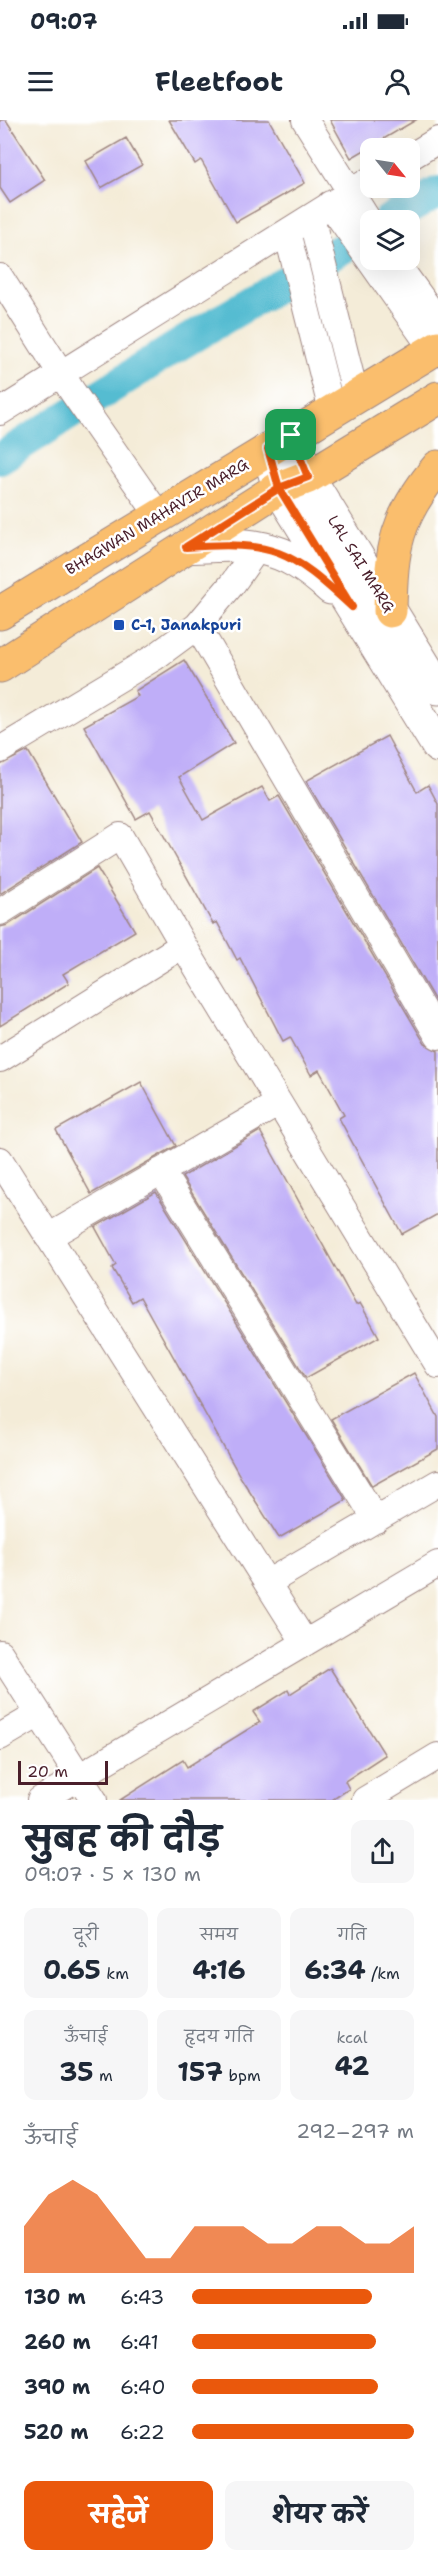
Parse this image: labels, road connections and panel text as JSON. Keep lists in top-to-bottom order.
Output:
{
  "streets": {
    "main road": ["BHAGWAN MAHAVIR MARG"],
    "street": ["LAL SAI MARG"]
  },
  "crossings": [
    ["BHAGWAN MAHAVIR MARG", "LAL SAI MARG"]
  ],
  "places": {
    "transit": ["C-1, Janakpuri"]
  },
  "scale_bar": "20 m",
  "north": "bottom right",
  "page": {
    "status": "09:07",
    "header": "Fleetfoot",
    "scale": "20 m",
    "heading": ["सुबह की दौड़", "09:07 · 5 × 130 m"],
    "stats": [
      ["दूरी", "0.65 km"],
      ["समय", "4:16"],
      ["गति", "6:34 /km"],
      ["ऊँचाई", "35 m"],
      ["हृदय गति", "157 bpm"],
      ["kcal", "42"]
    ],
    "chart": ["ऊँचाई", "292–297 m"],
    "list": [
      {
        "name": "130 m",
        "note": "6:43"
      },
      {
        "name": "260 m",
        "note": "6:41"
      },
      {
        "name": "390 m",
        "note": "6:40"
      },
      {
        "name": "520 m",
        "note": "6:22"
      }
    ],
    "buttons": ["सहेजें", "शेयर करें"]
  }
}
